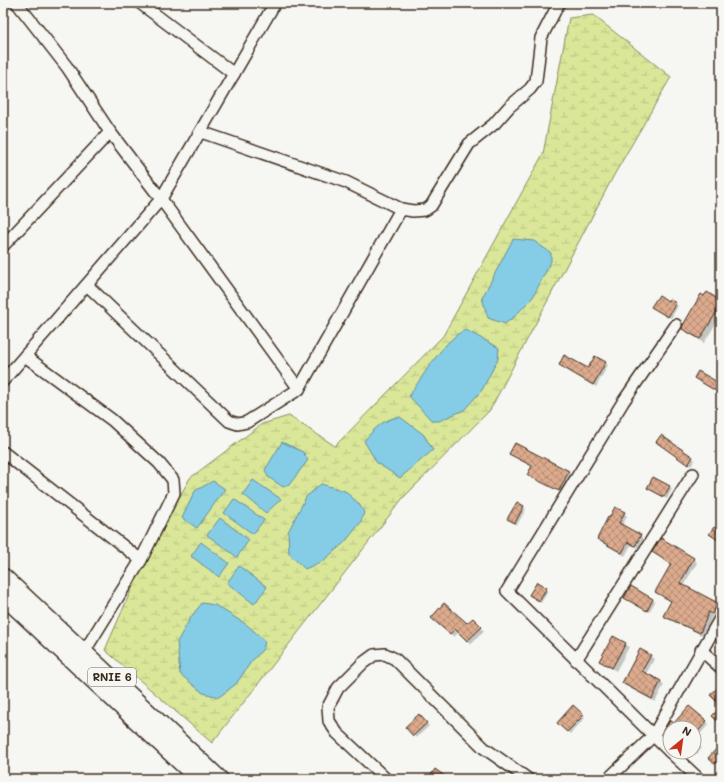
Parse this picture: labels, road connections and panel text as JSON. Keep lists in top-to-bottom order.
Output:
{
  "streets": {
    "main road": ["RNIE 6"]
  },
  "north": "top right"
}
